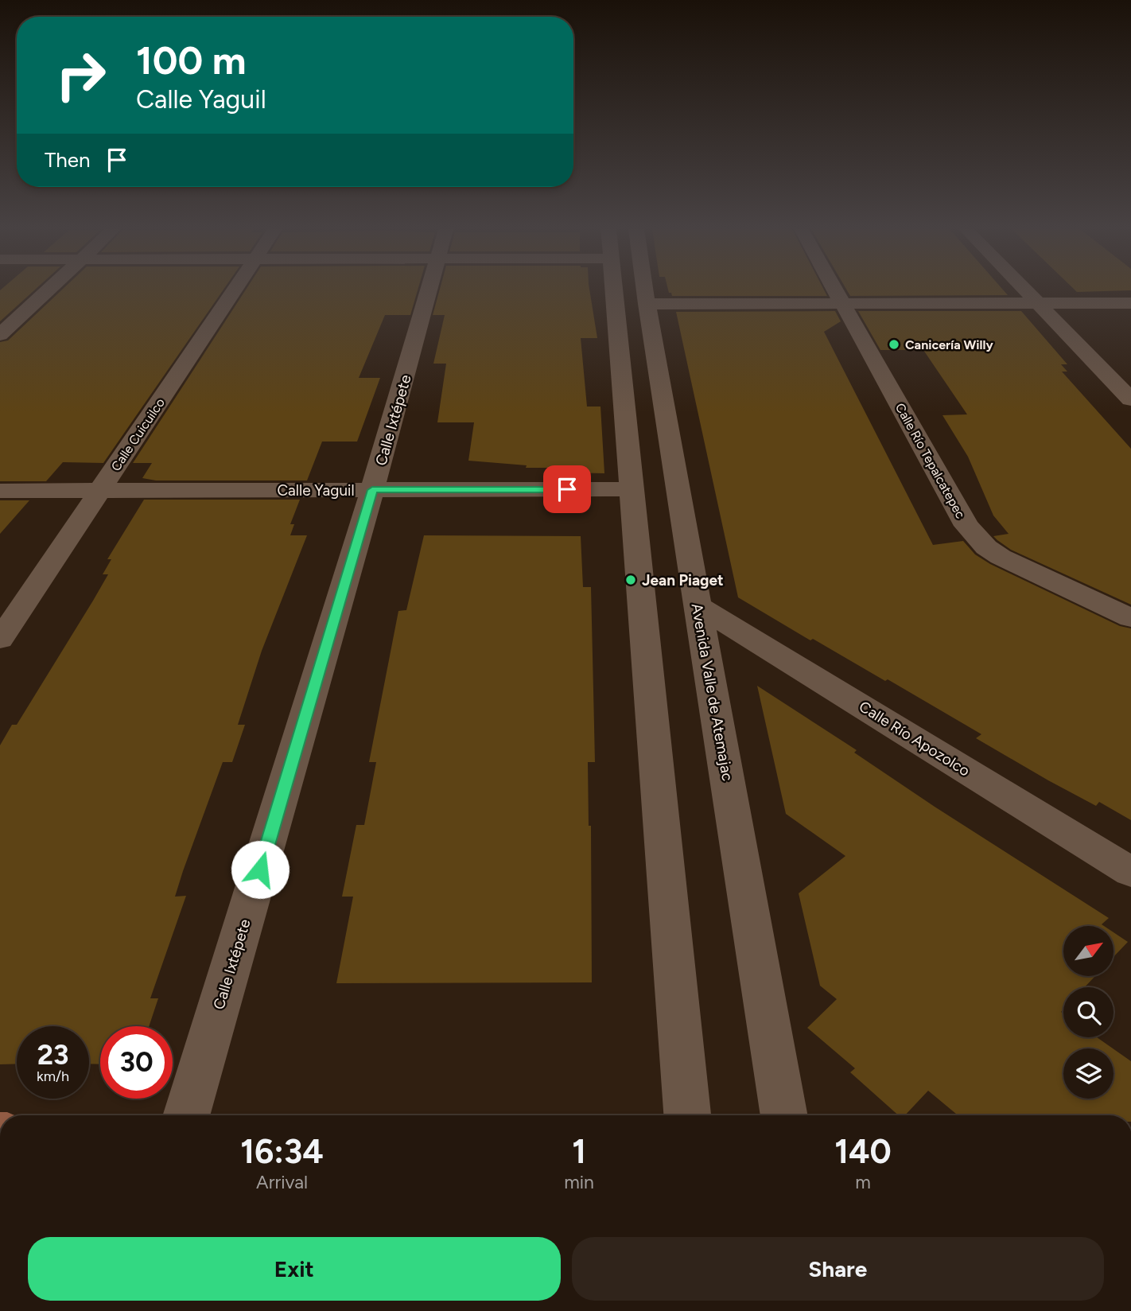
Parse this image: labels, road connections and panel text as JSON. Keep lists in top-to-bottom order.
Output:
{
  "streets": {
    "street": [
      "Calle Ixtépete",
      "Calle Cuicuilco",
      "Calle Río Tepalcatepec",
      "Calle Yaguil",
      "Avenida Valle de Atemajac",
      "Calle Río Apozolco"
    ]
  },
  "crossings": [
    ["Calle Ixtépete", "Calle Yaguil"],
    ["Calle Cuicuilco", "Calle Yaguil"],
    ["Avenida Valle de Atemajac", "Calle Río Apozolco"]
  ],
  "places": ["Canicería Willy", "Jean Piaget"],
  "north": "top right",
  "page": {
    "turn": ["100 m", "Calle Yaguil"],
    "then": "Then",
    "speed": "23 km/h",
    "limit": "30",
    "eta": [
      "16:34",
      "Arrival",
      "1",
      "min",
      "140",
      "m"
    ],
    "buttons": ["Exit", "Share"]
  }
}
